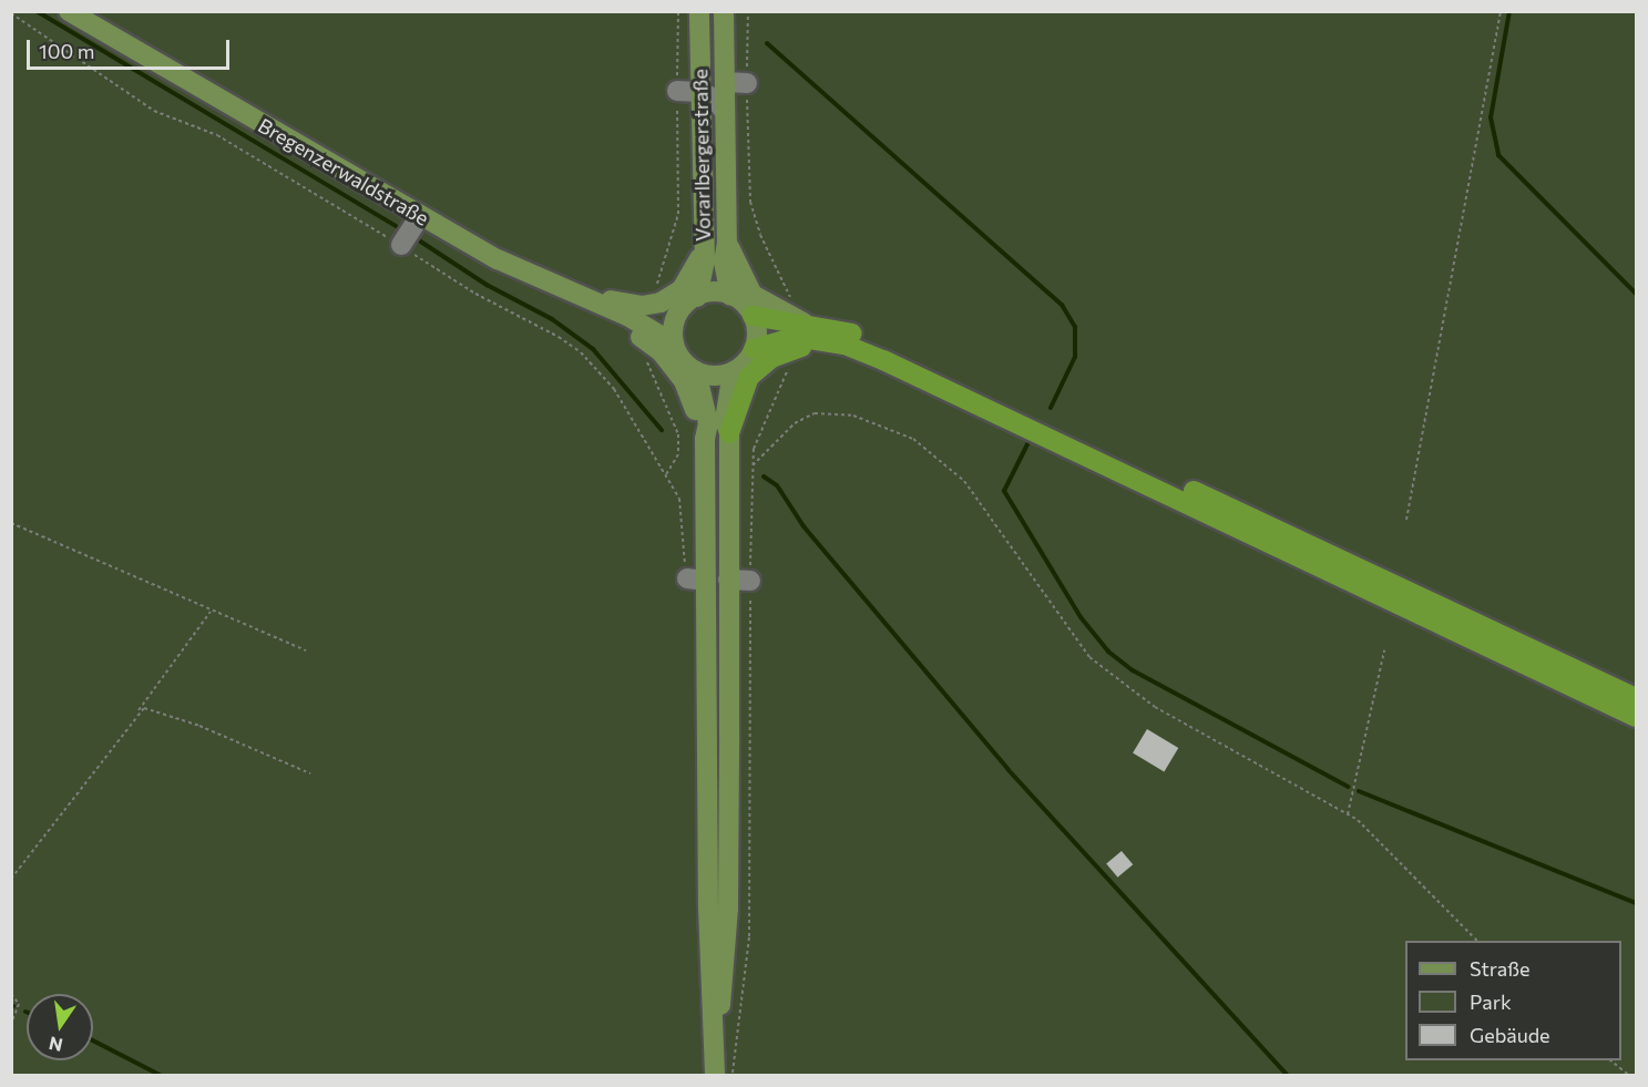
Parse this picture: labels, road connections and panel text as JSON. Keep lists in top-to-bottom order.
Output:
{
  "streets": {
    "main road": ["Vorarlbergerstraße", "Bregenzerwaldstraße"]
  },
  "crossings": [
    ["Vorarlbergerstraße", "Bregenzerwaldstraße"]
  ],
  "legend": ["Straße", "Park", "Gebäude"],
  "scale_bar": "100 m",
  "north": "bottom"
}
